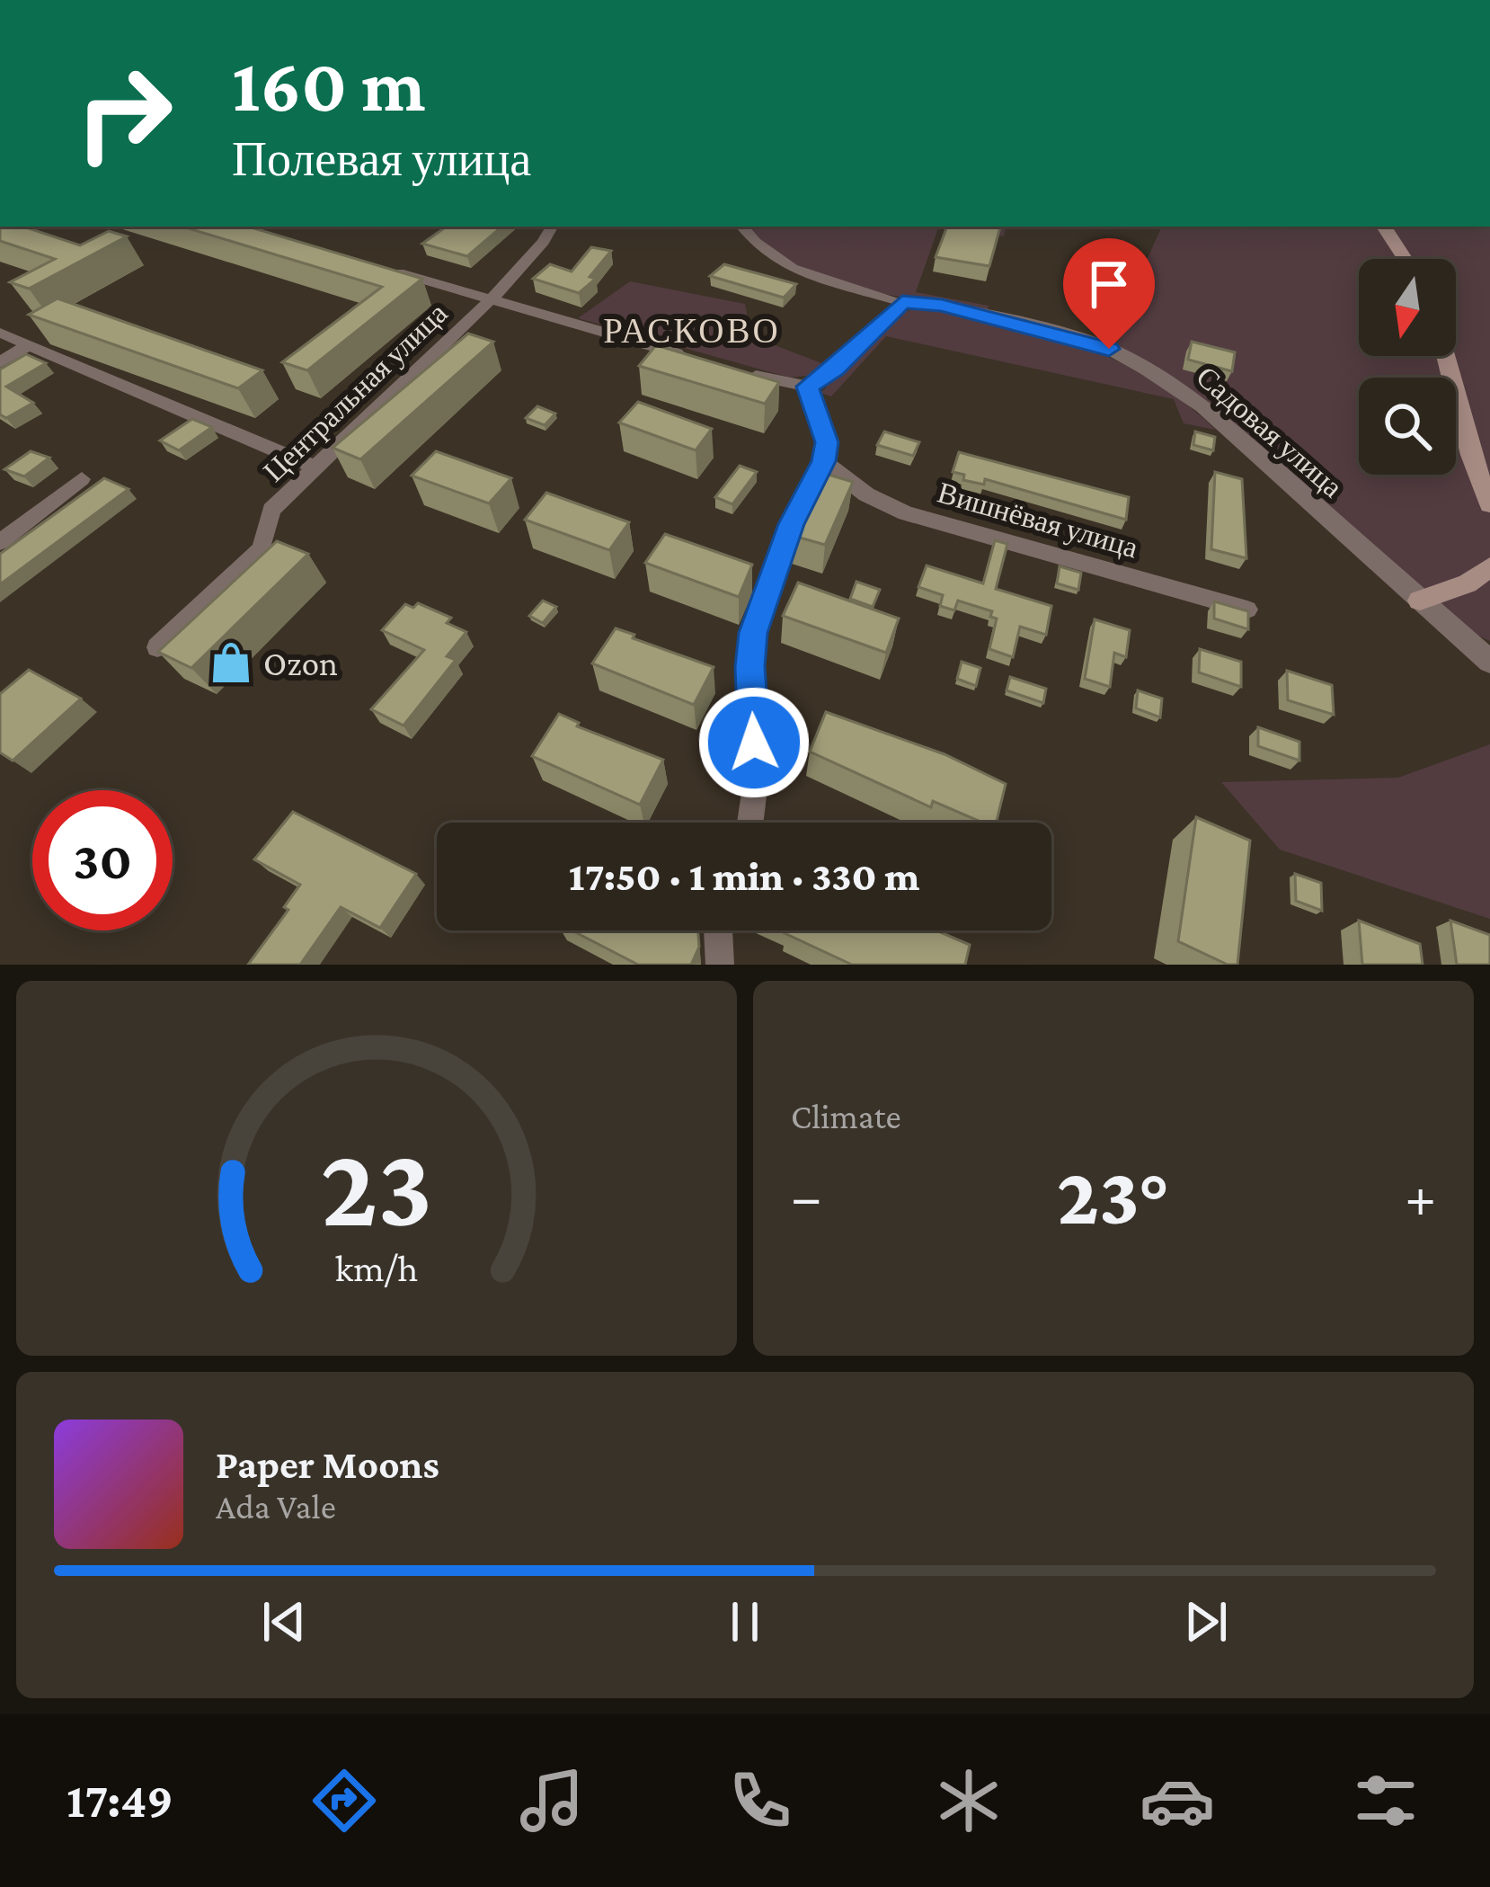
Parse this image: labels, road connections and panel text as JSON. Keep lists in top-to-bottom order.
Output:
{
  "streets": {
    "street": ["Центральная улица", "Садовая улица", "Вишнёвая улица"]
  },
  "districts": ["РАСКОВО"],
  "places": {
    "shop": ["Ozon"]
  },
  "north": "bottom",
  "page": {
    "turn": ["160 m", "Полевая улица"],
    "limit": "30",
    "trip": "17:50 · 1 min · 330 m",
    "tile": "Climate",
    "heat": ["−", "23°", "+"],
    "song": ["Paper Moons", "Ada Vale"],
    "tabs": "17:49",
    "gauge": ["23", "km/h"]
  }
}
